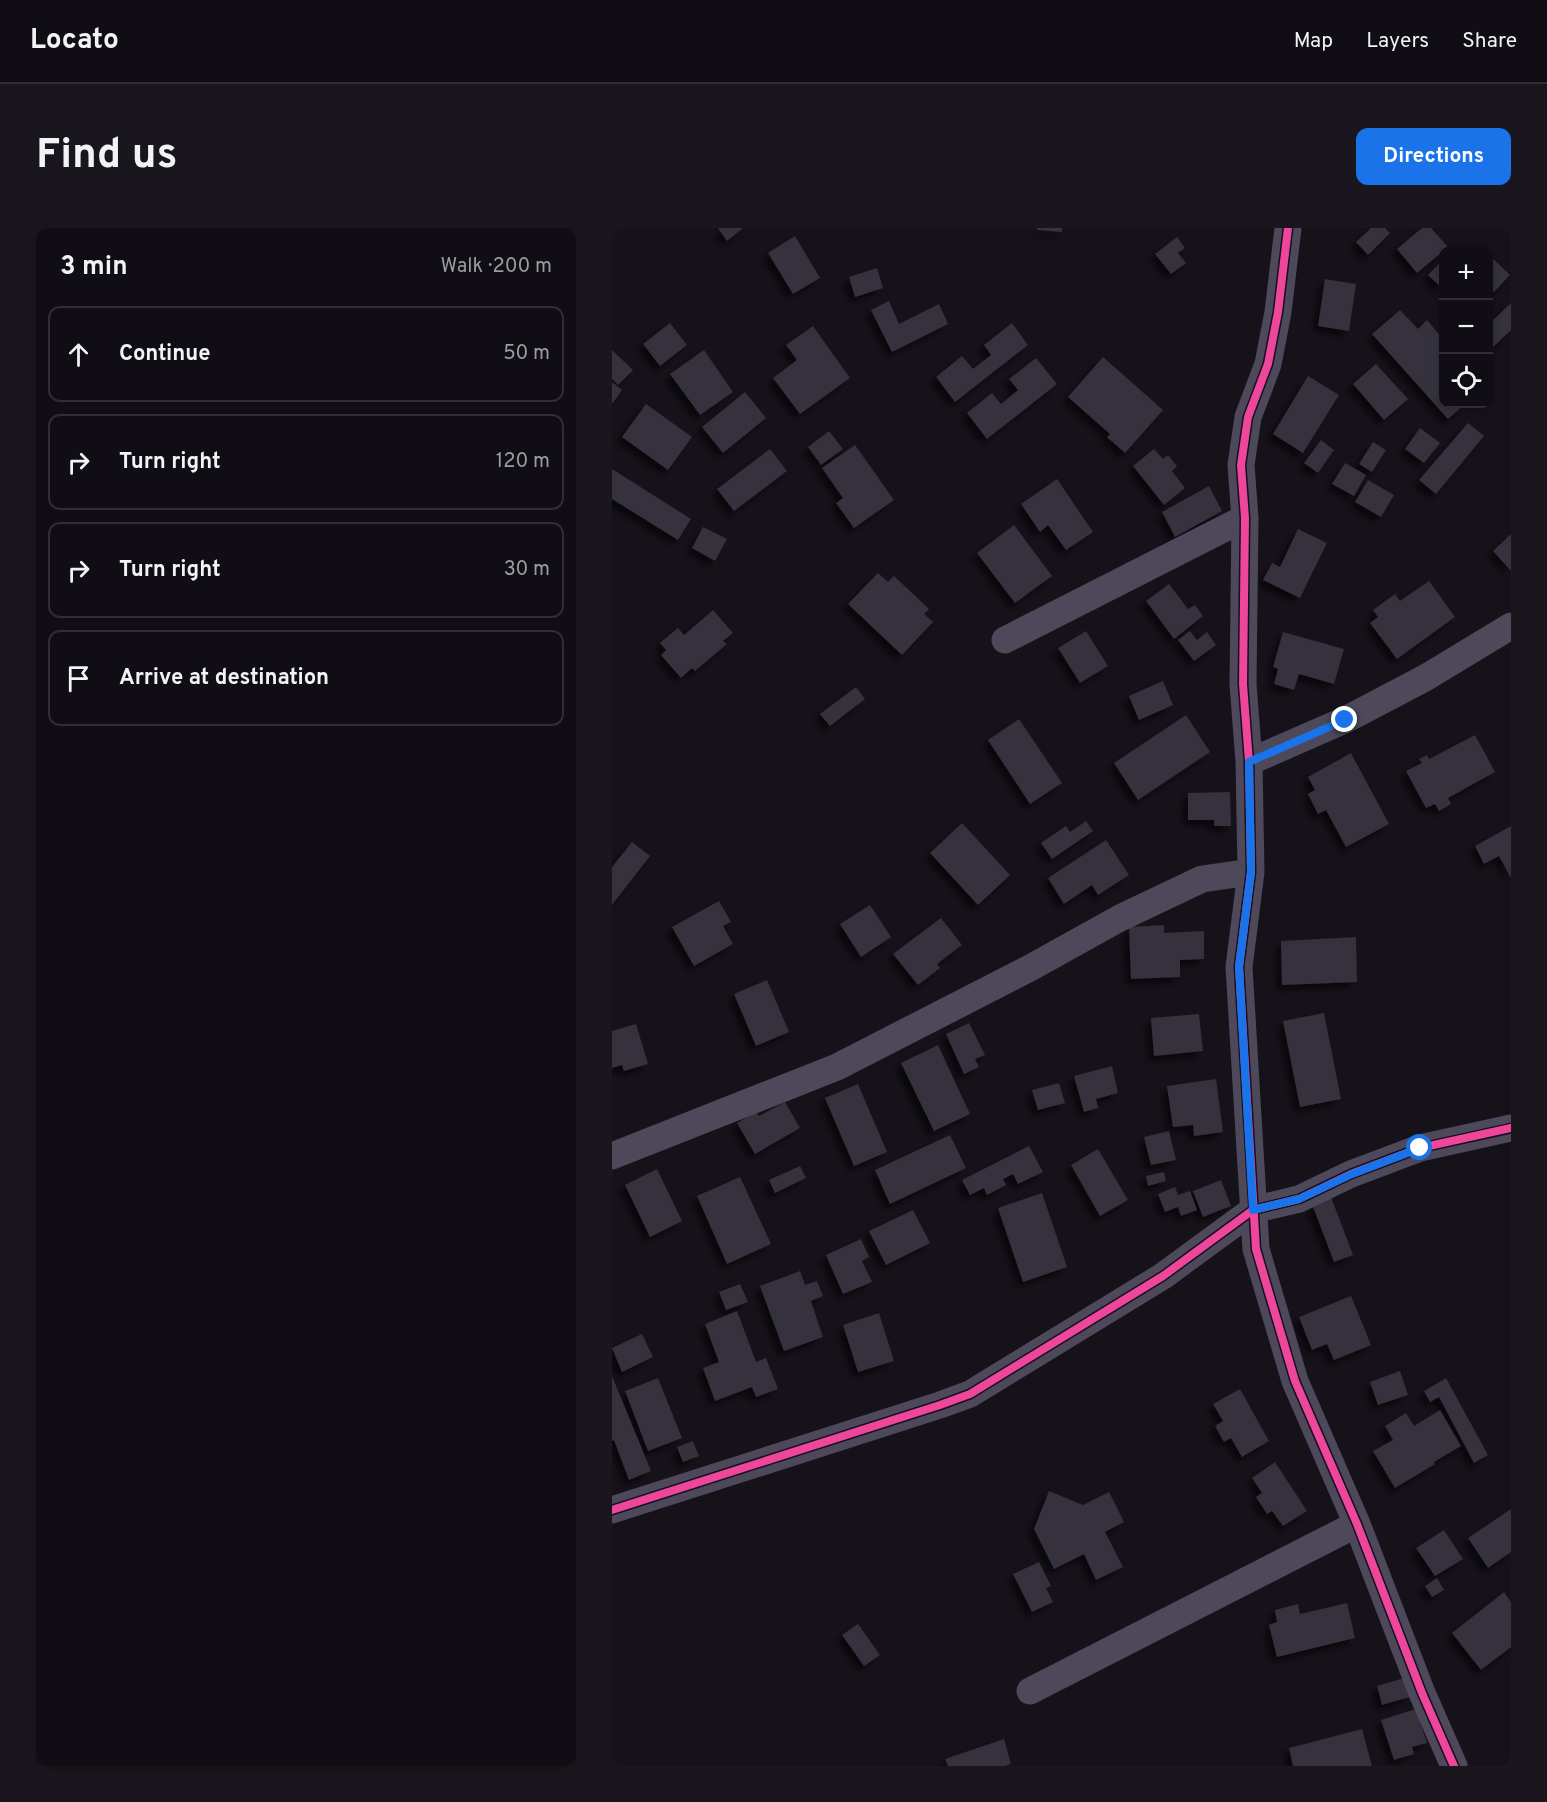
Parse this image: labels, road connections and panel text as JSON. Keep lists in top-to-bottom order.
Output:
{
  "page": {
    "header": "Locato",
    "nav": ["Map", "Layers", "Share"],
    "buttons": "Directions",
    "title": "Find us",
    "heading": ["3 min", "Walk · 200 m"],
    "map_buttons": ["+", "−"],
    "list": [
      ["Continue", "50 m"],
      ["Turn right", "120 m"],
      ["Turn right", "30 m"],
      "Arrive at destination"
    ]
  }
}
